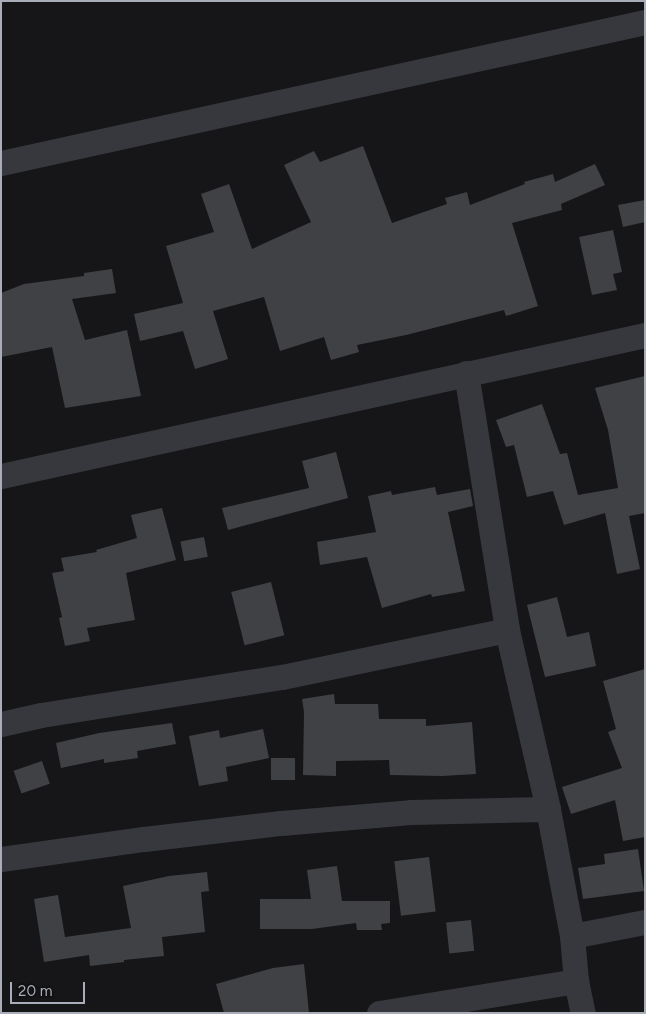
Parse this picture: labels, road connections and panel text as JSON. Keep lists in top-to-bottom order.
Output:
{
  "scale_bar": "20 m"
}
